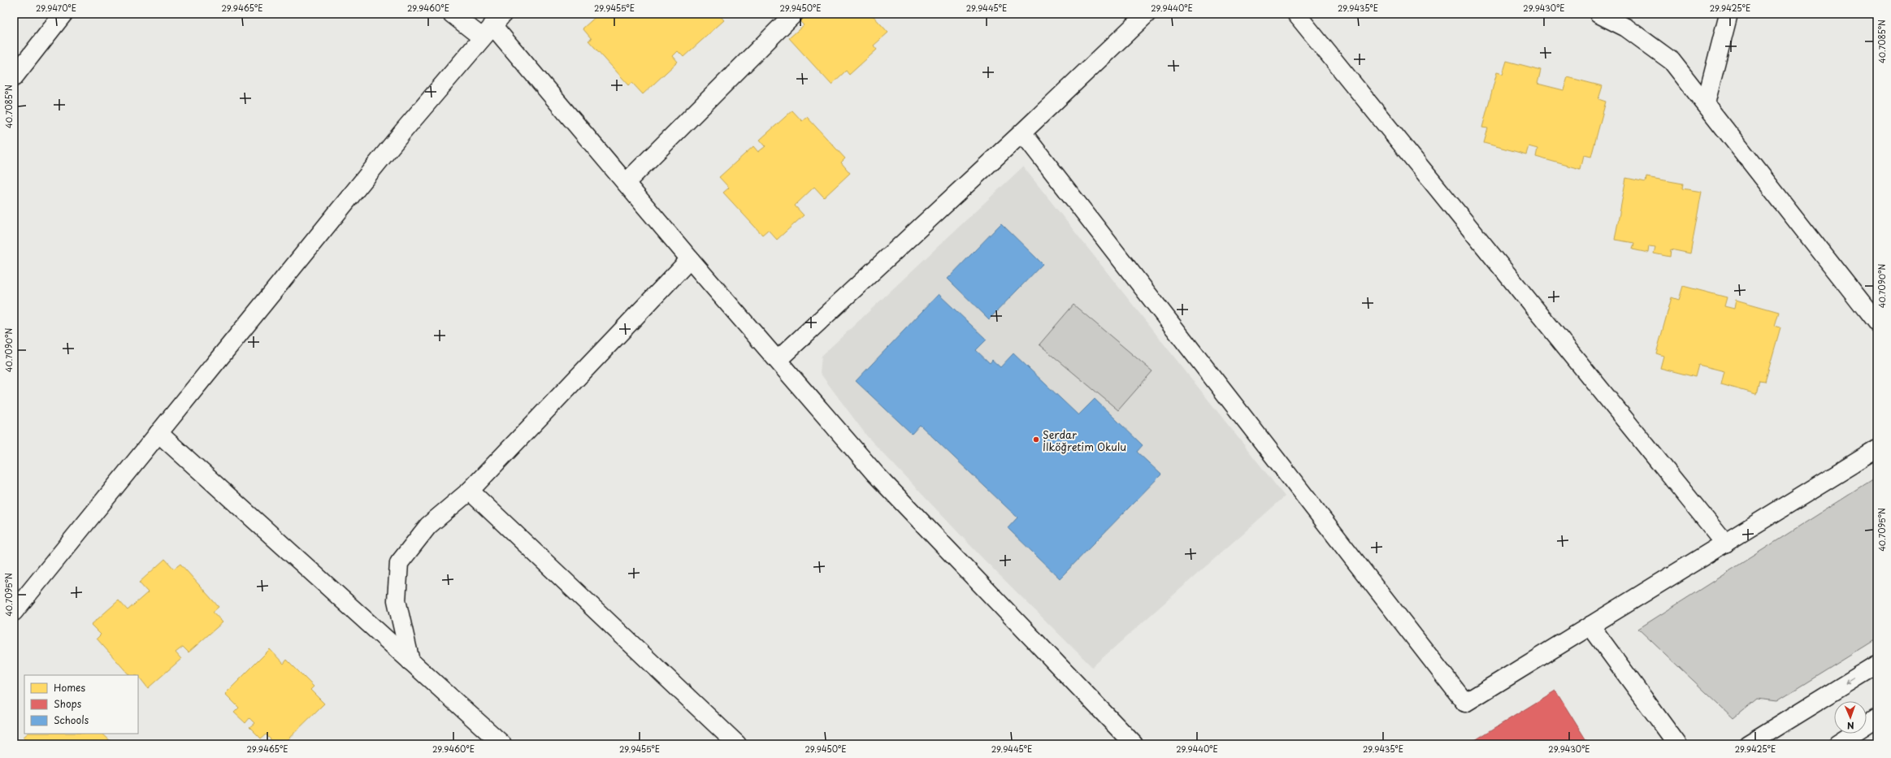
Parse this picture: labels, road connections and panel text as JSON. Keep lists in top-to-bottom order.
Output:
{
  "places": ["Serdar İlköğretim Okulu"],
  "legend": ["Homes", "Shops", "Schools"],
  "north": "bottom",
  "coordinates": [
    "29.9470°E",
    "29.9465°E",
    "29.9460°E",
    "29.9455°E",
    "29.9450°E",
    "29.9445°E",
    "29.9440°E",
    "29.9435°E",
    "29.9430°E",
    "29.9425°E",
    "40.7085°N",
    "40.7090°N",
    "40.7095°N"
  ]
}
